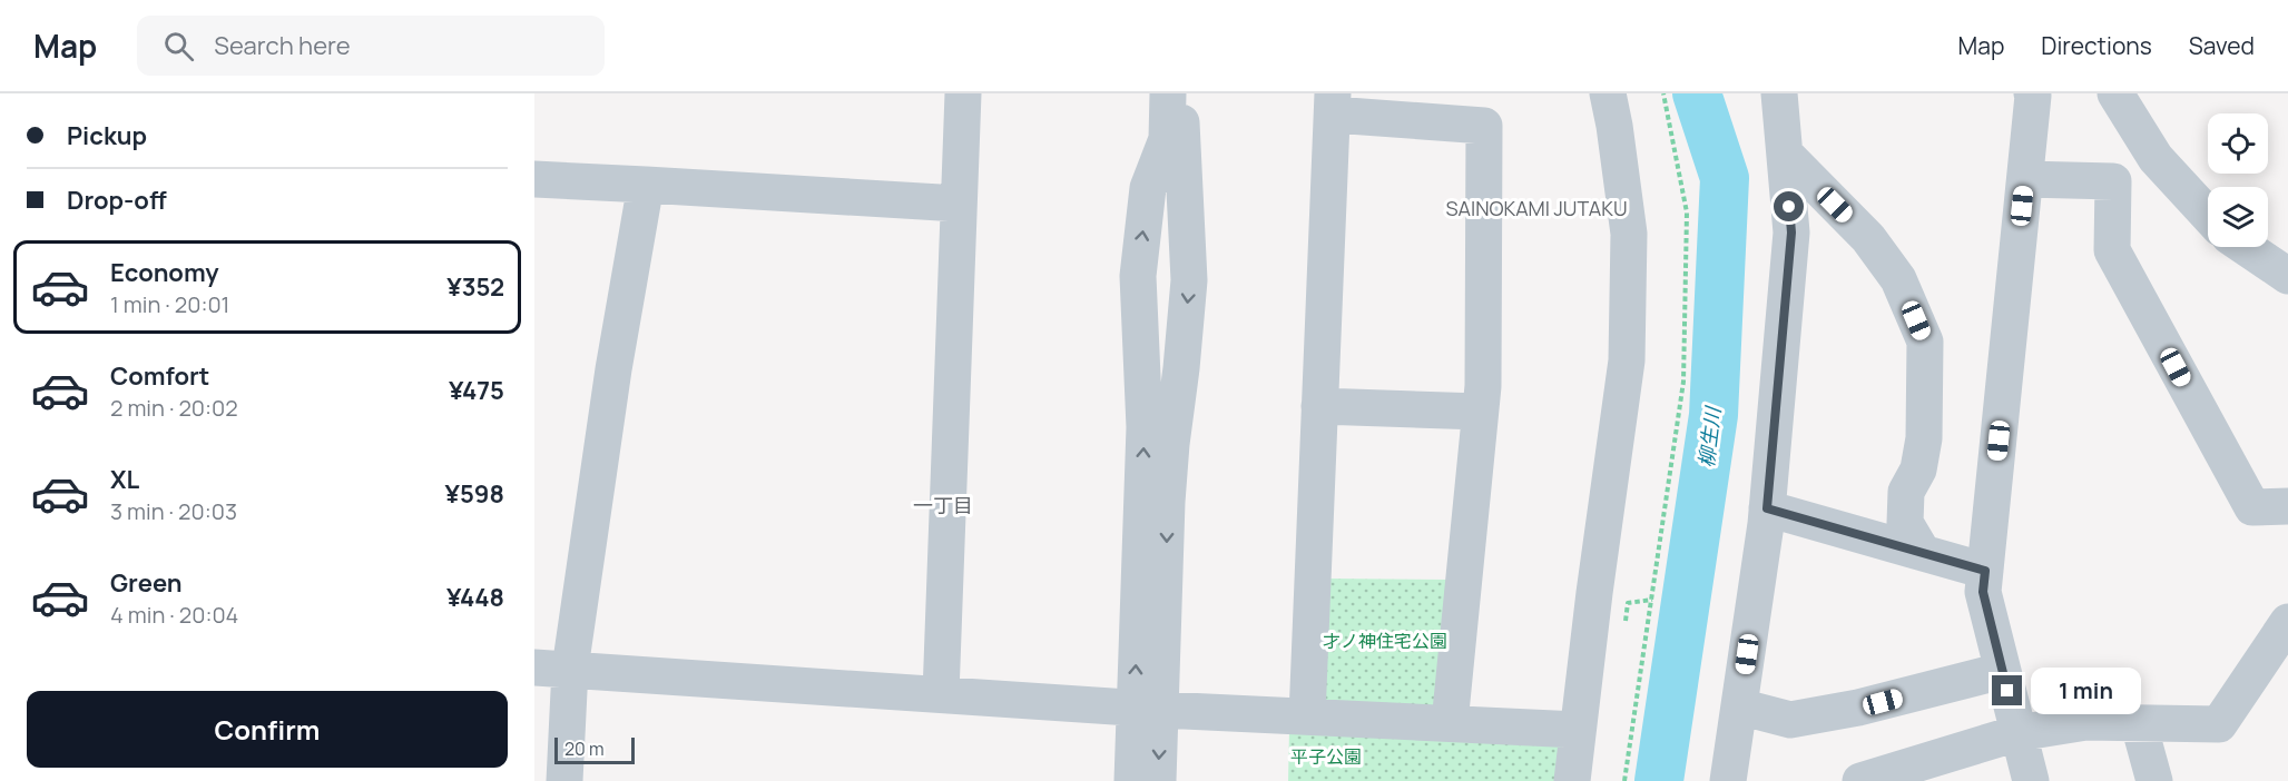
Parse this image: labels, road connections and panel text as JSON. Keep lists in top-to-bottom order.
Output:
{
  "districts": ["SAINOKAMI JUTAKU", "一丁目"],
  "water": ["柳生川"],
  "parks": ["才ノ神住宅公園", "平子公園"],
  "scale_bar": "20 m",
  "page": {
    "header": "Map",
    "search": "Search here",
    "nav": ["Map", "Directions", "Saved"],
    "banner": ["Pickup", "Drop-off"],
    "list": [
      {
        "name": "Economy",
        "note": "1 min · 20:01",
        "value": "¥352"
      },
      {
        "name": "Comfort",
        "note": "2 min · 20:02",
        "value": "¥475"
      },
      {
        "name": "XL",
        "note": "3 min · 20:03",
        "value": "¥598"
      },
      {
        "name": "Green",
        "note": "4 min · 20:04",
        "value": "¥448"
      }
    ],
    "bubble": "1 min",
    "buttons": "Confirm",
    "scale": "20 m"
  }
}
